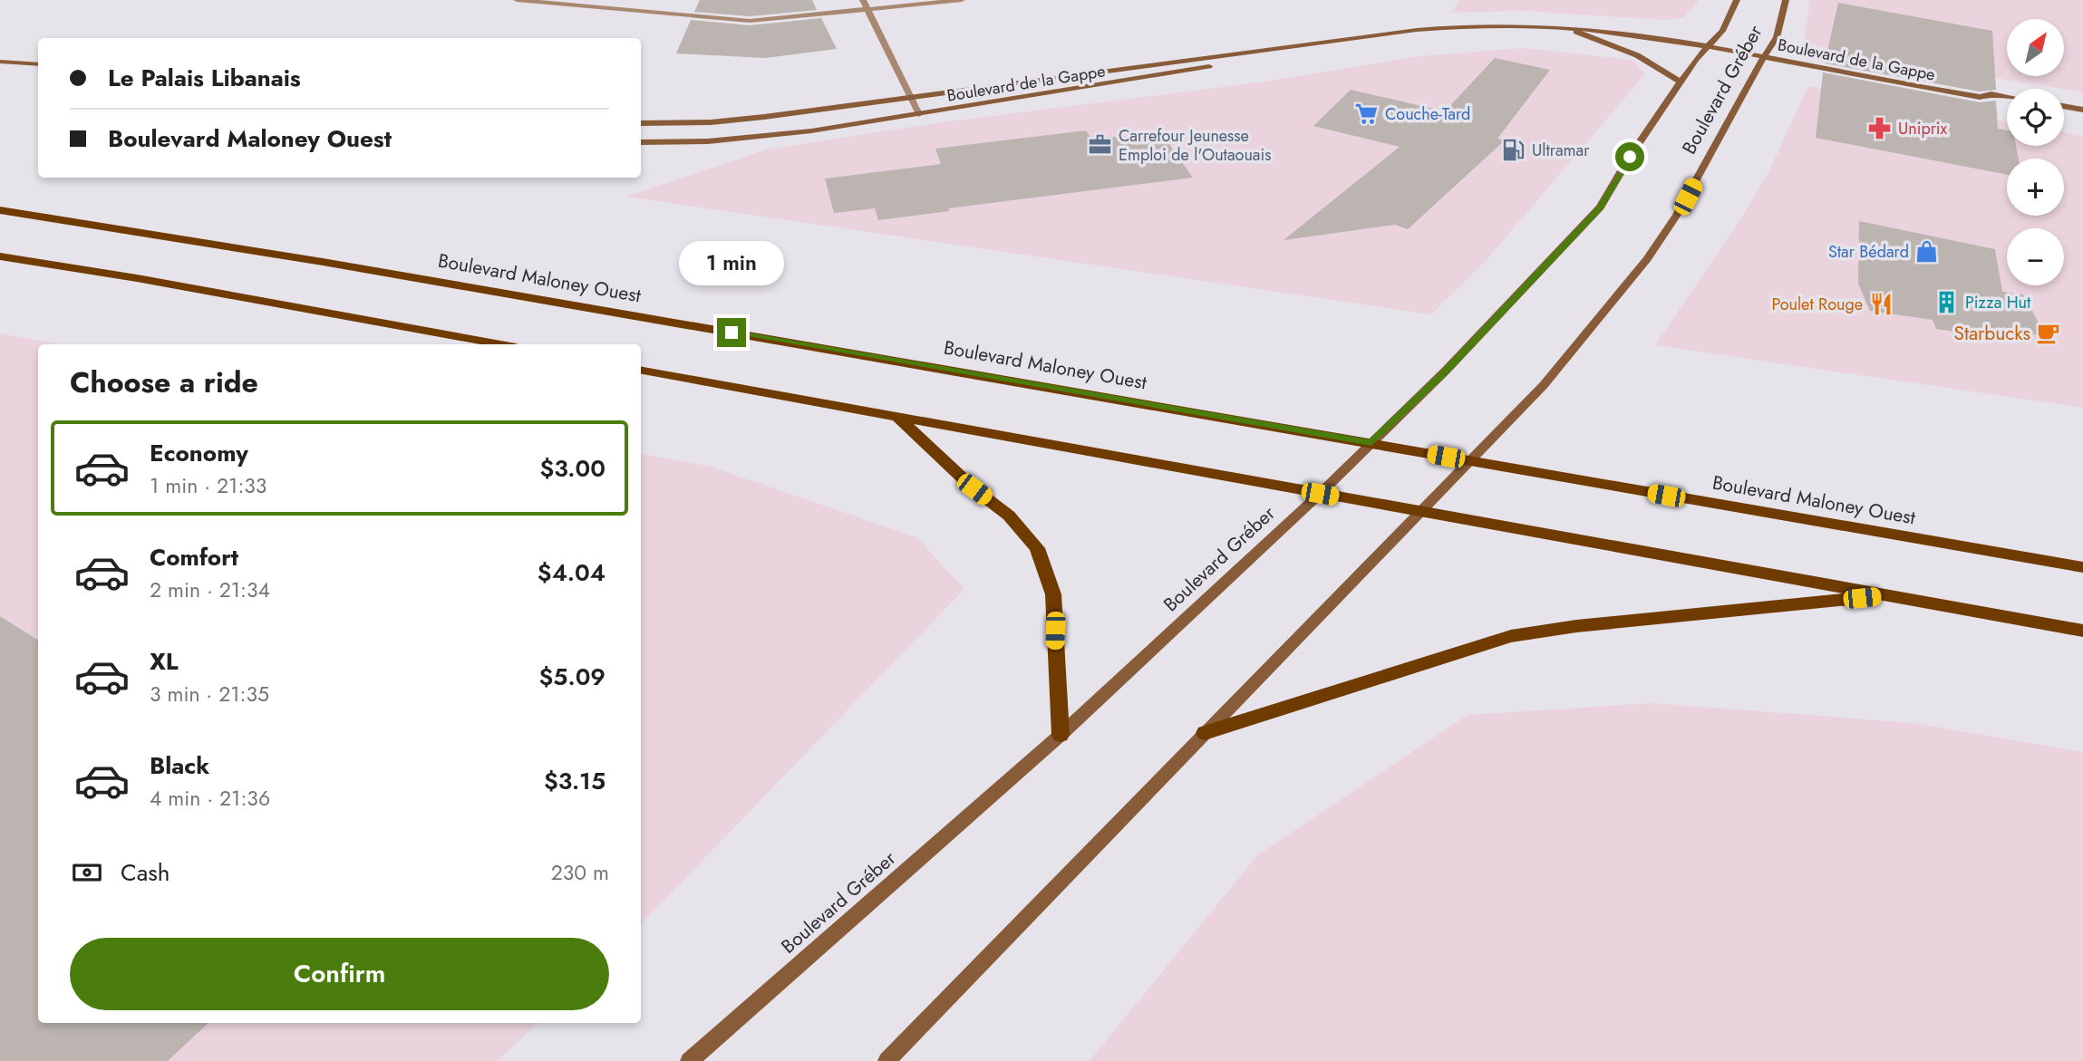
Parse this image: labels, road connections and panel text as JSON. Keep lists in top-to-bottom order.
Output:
{
  "streets": {
    "main road": ["Boulevard de la Gappe", "Boulevard Gréber", "Boulevard Maloney Ouest"]
  },
  "crossings": [
    ["Boulevard de la Gappe", "Boulevard Gréber"],
    ["Boulevard Gréber", "Boulevard Maloney Ouest"]
  ],
  "places": {
    "supermarket": ["Couche-Tard"],
    "pharmacy": ["Uniprix"],
    "office": ["Carrefour Jeunesse Emploi de l'Outaouais"],
    "fuel station": ["Ultramar"],
    "shop": ["Star Bédard"],
    "building": ["Pizza Hut"],
    "restaurant": ["Poulet Rouge"],
    "cafe": ["Starbucks"]
  },
  "north": "top right",
  "page": {
    "map_buttons": ["+", "−"],
    "banner": ["Le Palais Libanais", "Boulevard Maloney Ouest"],
    "bubble": "1 min",
    "heading": "Choose a ride",
    "list": [
      {
        "name": "Economy",
        "note": "1 min · 21:33",
        "value": "$3.00"
      },
      {
        "name": "Comfort",
        "note": "2 min · 21:34",
        "value": "$4.04"
      },
      {
        "name": "XL",
        "note": "3 min · 21:35",
        "value": "$5.09"
      },
      {
        "name": "Black",
        "note": "4 min · 21:36",
        "value": "$3.15"
      }
    ],
    "pay": ["Cash", "230 m"],
    "buttons": "Confirm"
  }
}
